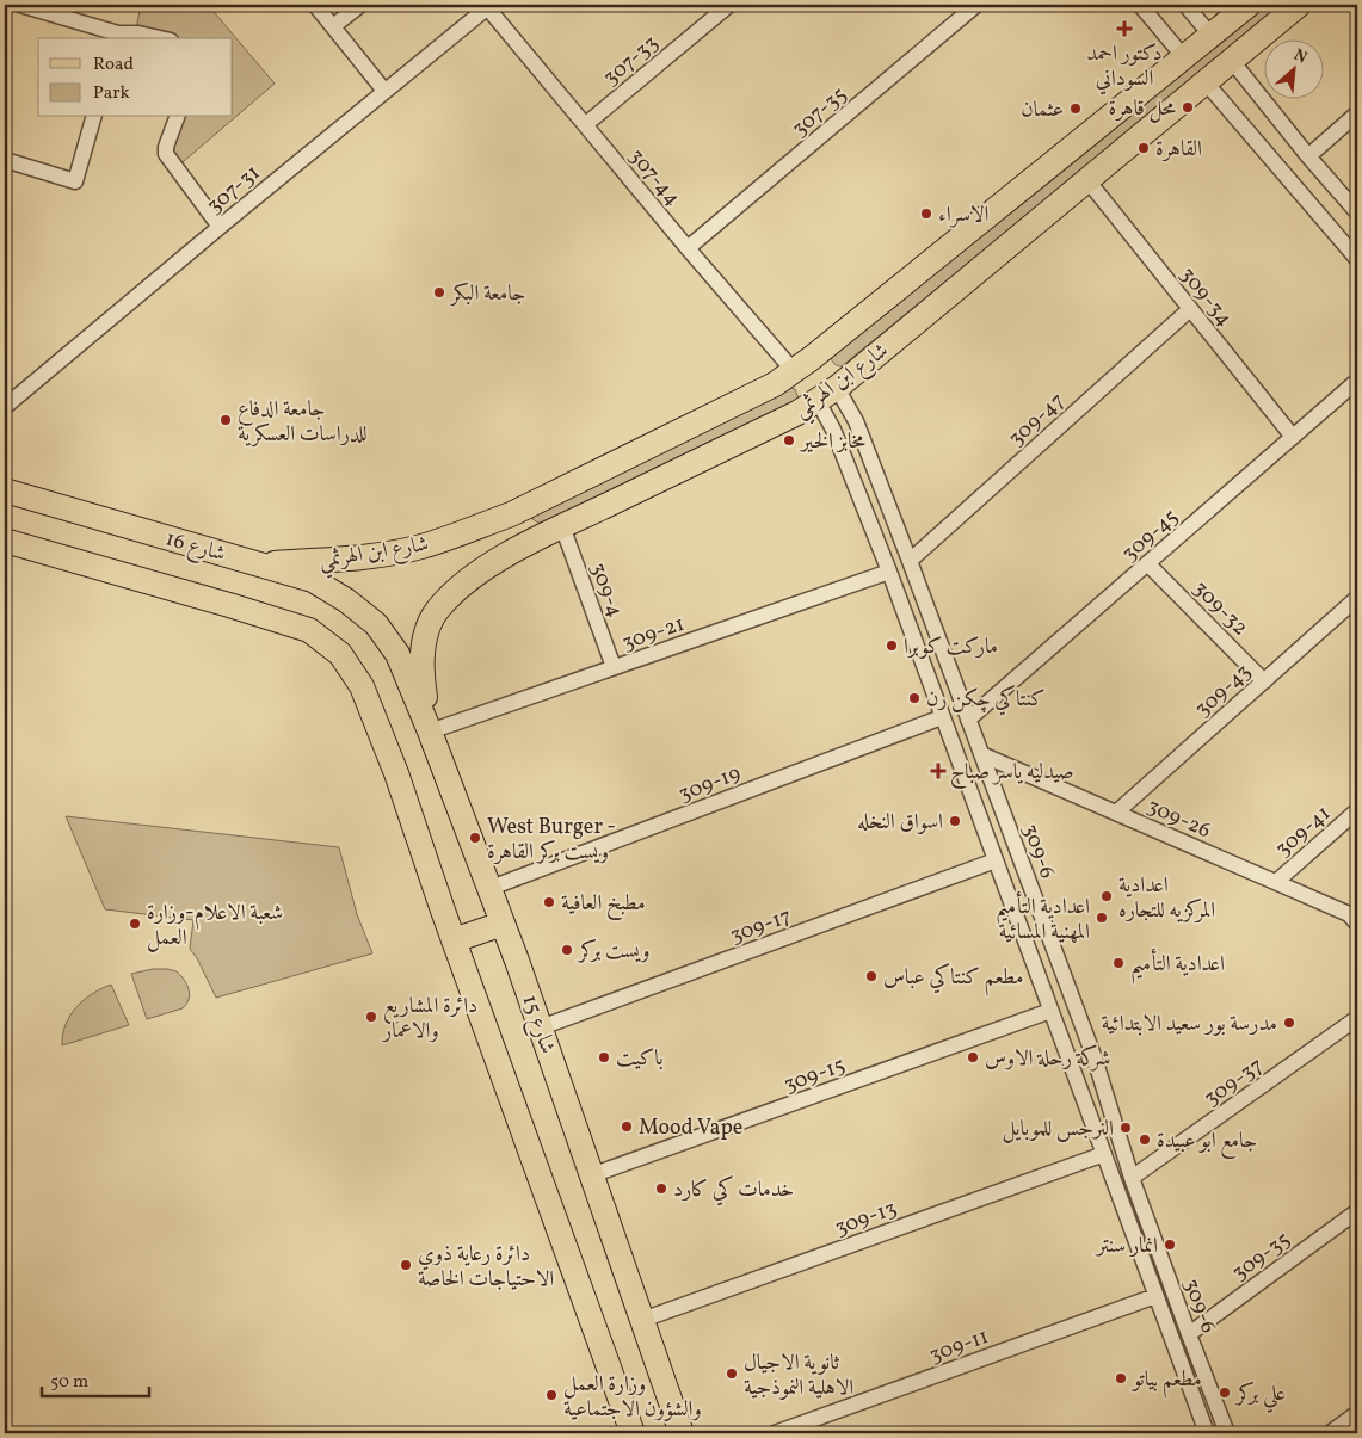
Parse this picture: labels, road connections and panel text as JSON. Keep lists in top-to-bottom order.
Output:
{
  "streets": {
    "main road": ["شارع ابن الهرثمي", "شارع 16", "شارع 15"],
    "street": [
      "307-33",
      "307-35",
      "307-44",
      "307-31",
      "309-34",
      "309-47",
      "309-45",
      "309-4",
      "309-32",
      "309-21",
      "309-43",
      "309-19",
      "309-26",
      "309-41",
      "309-6",
      "309-17",
      "309-15",
      "309-37",
      "309-13",
      "309-35",
      "309-11"
    ]
  },
  "crossings": [
    ["307-33", "307-44"],
    ["307-35", "307-44"],
    ["307-44", "307-31"],
    ["307-44", "شارع ابن الهرثمي"],
    ["309-34", "شارع ابن الهرثمي"],
    ["309-34", "309-47"],
    ["309-34", "309-45"],
    ["شارع ابن الهرثمي", "شارع 16"],
    ["شارع ابن الهرثمي", "309-4"],
    ["شارع ابن الهرثمي", "309-21"],
    ["شارع ابن الهرثمي", "309-6"],
    ["شارع ابن الهرثمي", "شارع 15"],
    ["309-47", "309-6"],
    ["309-45", "309-32"],
    ["309-45", "309-6"],
    ["شارع 16", "شارع 15"],
    ["309-4", "309-21"],
    ["309-32", "309-43"],
    ["309-21", "309-6"],
    ["309-21", "شارع 15"],
    ["309-43", "309-26"],
    ["309-19", "309-6"],
    ["309-19", "شارع 15"],
    ["309-26", "309-41"],
    ["309-26", "309-6"],
    ["309-6", "309-17"],
    ["309-6", "309-15"],
    ["309-6", "309-37"],
    ["309-6", "309-13"],
    ["309-6", "309-35"],
    ["309-6", "309-11"],
    ["309-17", "شارع 15"],
    ["شارع 15", "309-15"],
    ["شارع 15", "309-13"]
  ],
  "places": {
    "health": ["دكتور احمد السوداني", "صيدليه ياسر صباح"],
    "other": [
      "محل قاهرة",
      "عثمان",
      "القاهرة",
      "اﻻسراء",
      "جامعة البكر",
      "جامعة الدفاع للدراسات العسكرية",
      "مخابز الخير",
      "ماركت كوبرا",
      "كنتاكي چكن رن",
      "اسواق النخله",
      "West Burger - ويست بركر القاهرة",
      "اعدادية المركزيه للتجاره",
      "مطبخ العافية",
      "اعدادية التأميم المهنية المسائية",
      "شعبة الاعلام-وزارة العمل",
      "ويست بركر",
      "اعدادية التأميم",
      "مطعم كنتاكي عباس",
      "دائرة المشاريع والاعمار",
      "مدرسة بور سعيد الابتدائية",
      "باكيت",
      "شركة رحلة الاوس",
      "Mood Vape",
      "النرجس للموبايل",
      "جامع ابو عبيدة",
      "خدمات كي كارد",
      "انمار سنتر",
      "دائرة رعاية ذوي الاحتياجات الخاصة",
      "ثانوية الاجيال الاهلية النموذجية",
      "مطعم بياتو",
      "علي بركر",
      "وزارة العمل والشؤون الاجتماعية"
    ]
  },
  "legend": ["Road", "Park"],
  "scale_bar": "50 m",
  "north": "top right"
}
